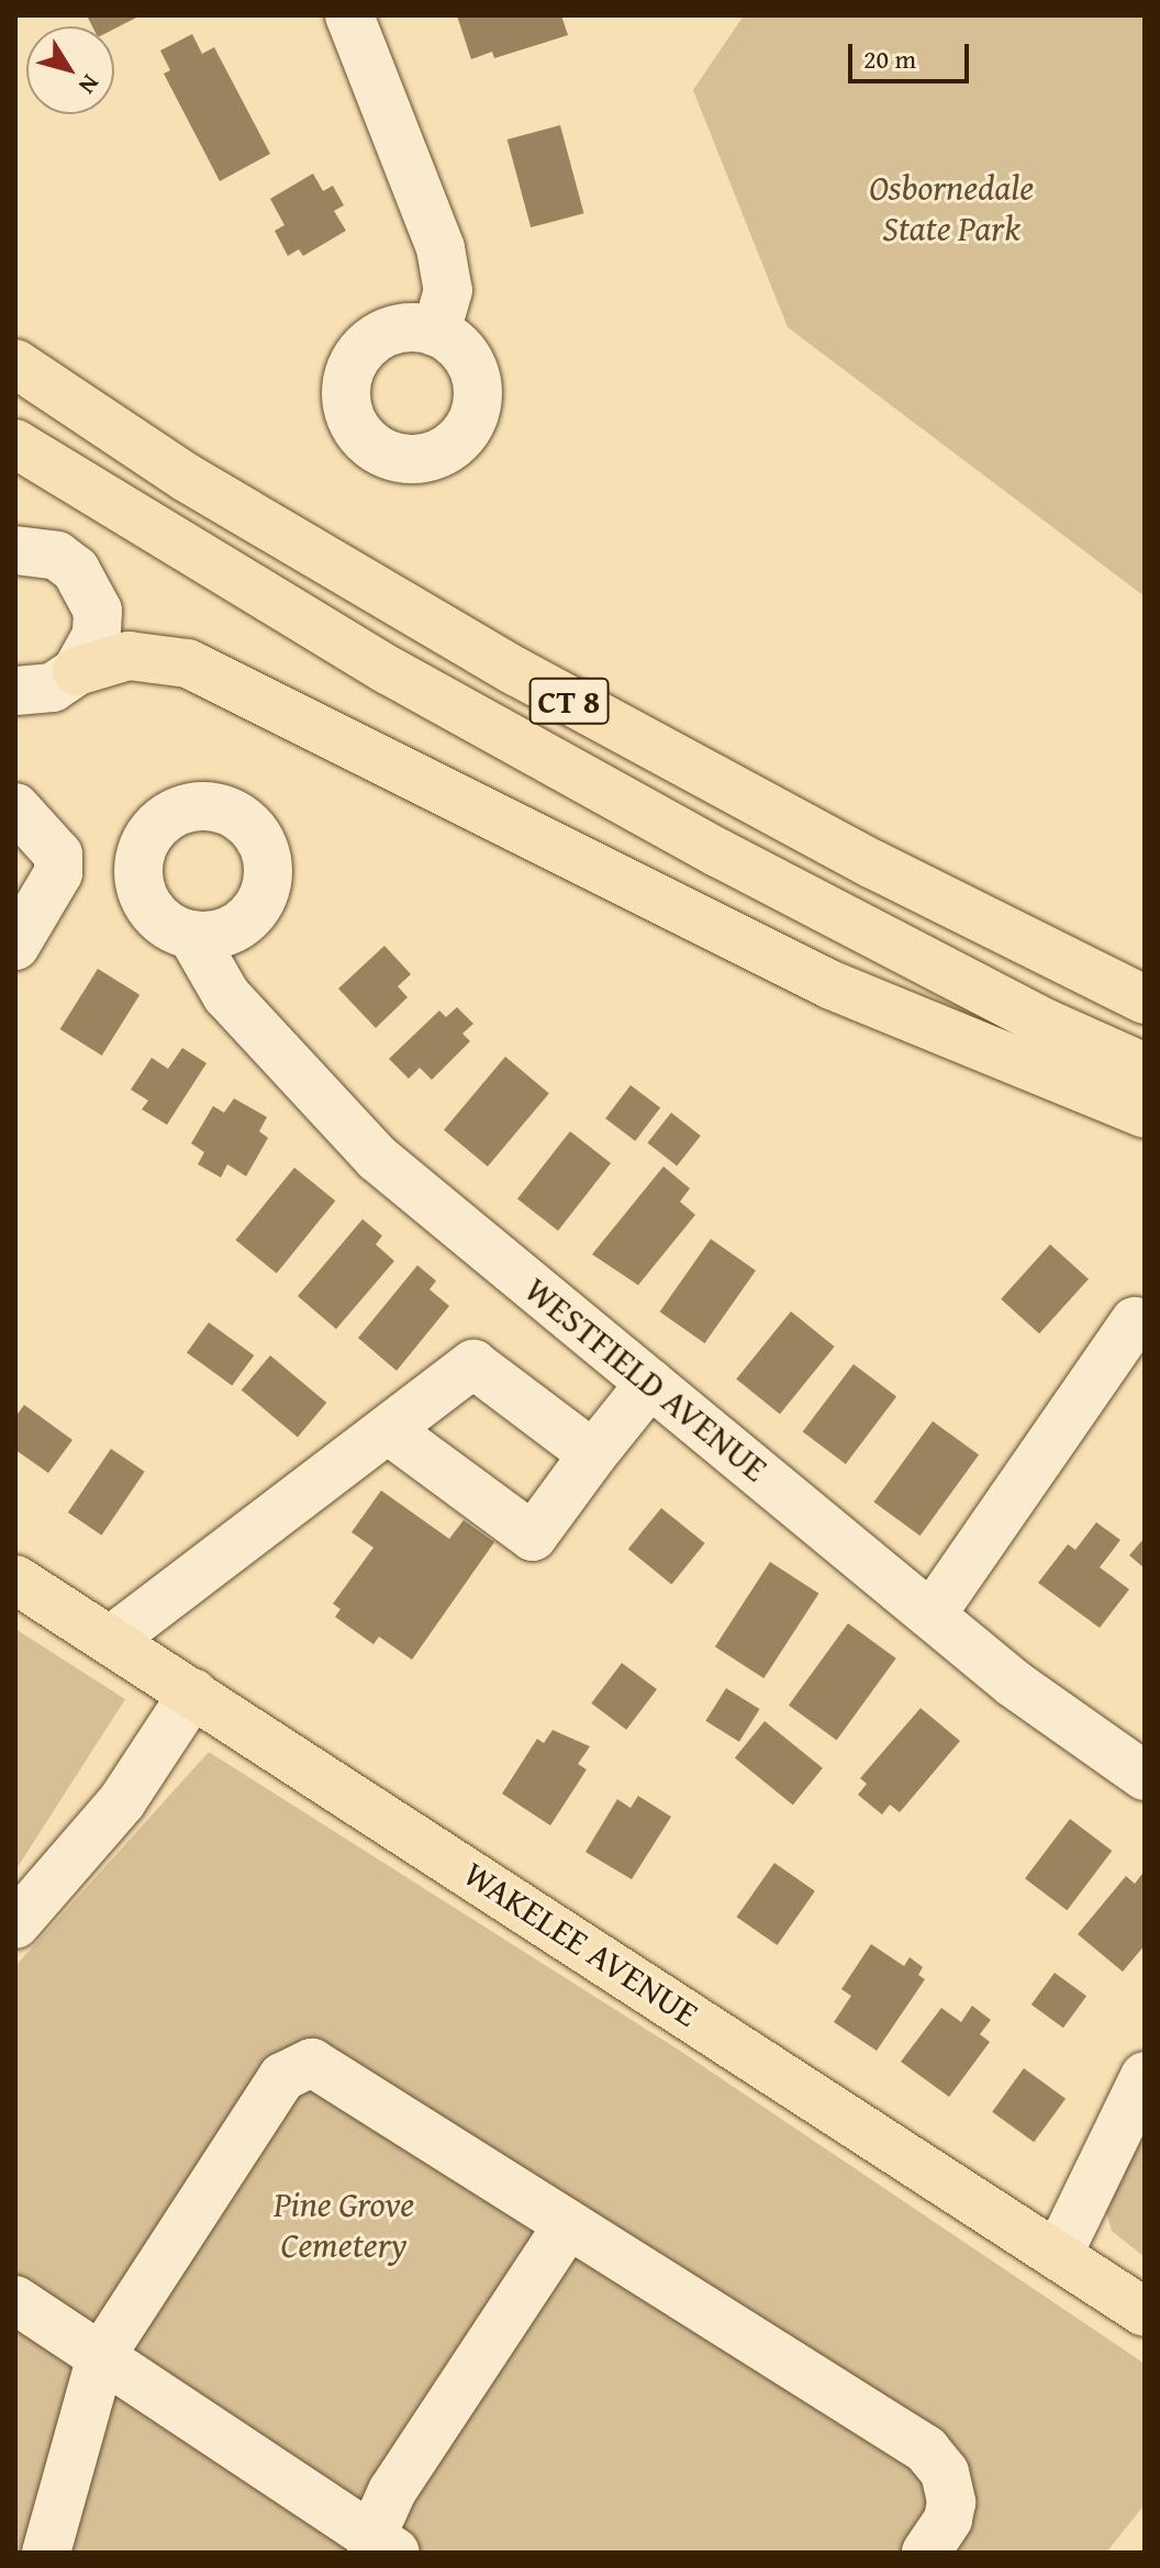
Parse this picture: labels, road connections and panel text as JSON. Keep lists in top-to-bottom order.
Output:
{
  "streets": {
    "main road": ["CT 8", "WAKELEE AVENUE"],
    "street": ["WESTFIELD AVENUE"]
  },
  "parks": ["Osbornedale State Park", "Pine Grove Cemetery"],
  "scale_bar": "20 m",
  "north": "bottom right"
}
